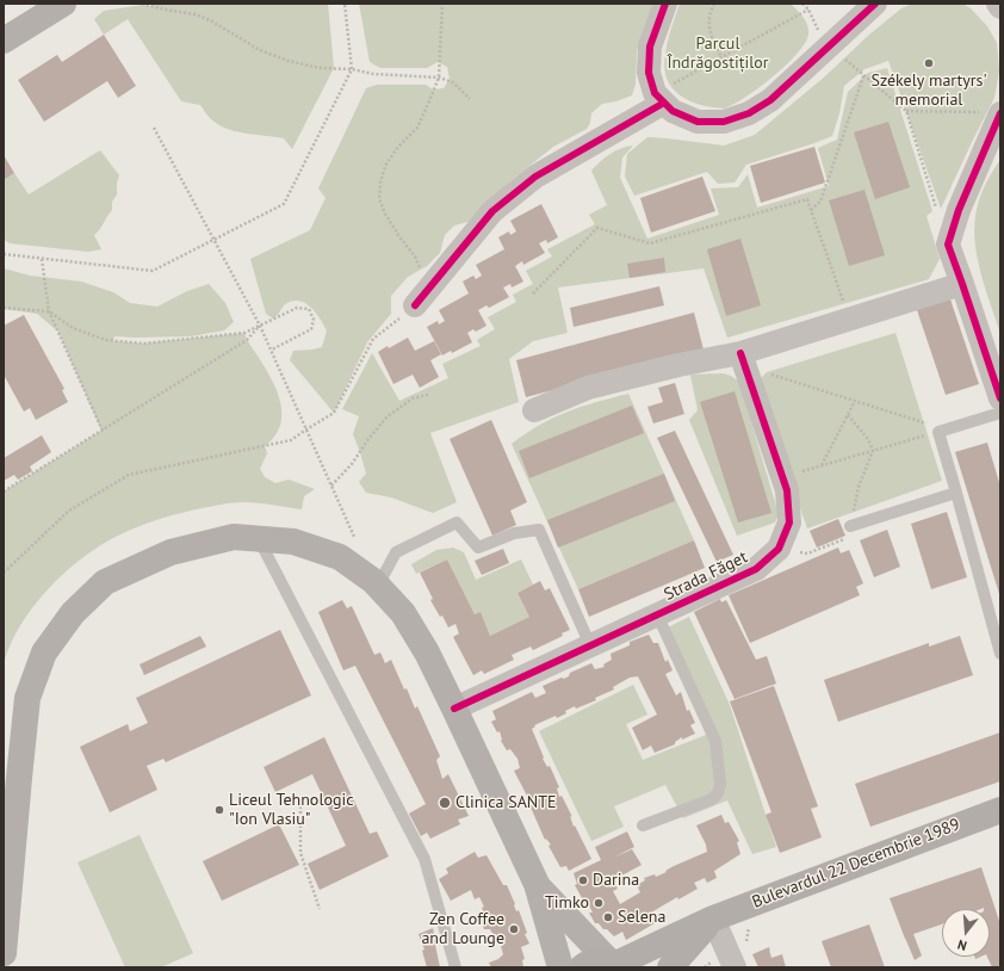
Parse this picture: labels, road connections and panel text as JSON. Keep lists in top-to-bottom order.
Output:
{
  "streets": {
    "main road": ["Bulevardul 22 Decembrie 1989"],
    "street": ["Strada Făget"]
  },
  "parks": ["Parcul Îndrăgostiților"],
  "places": [
    "Székely martyrs' memorial",
    "Clinica SANTE",
    "Liceul Tehnologic \"Ion Vlasiu\"",
    "Darina",
    "Timko",
    "Selena",
    "Zen Coffee and Lounge"
  ],
  "north": "bottom"
}
